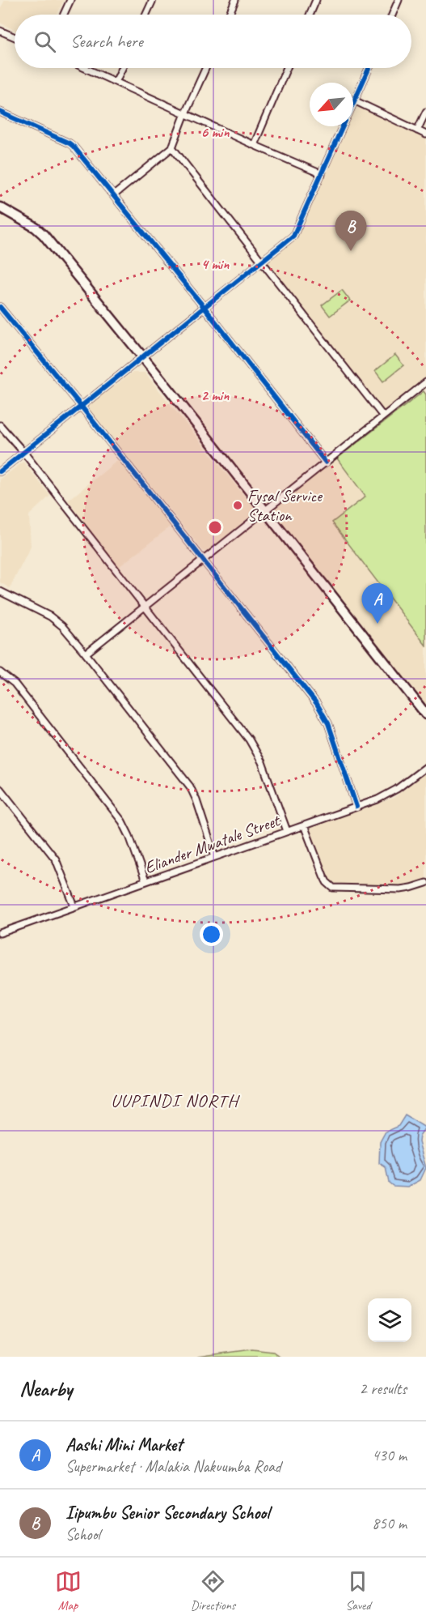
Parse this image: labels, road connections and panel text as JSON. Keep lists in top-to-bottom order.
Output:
{
  "streets": {
    "street": ["Eliander Mwatale Street"]
  },
  "districts": ["UUPINDI NORTH"],
  "places": ["Fysal Service Station"],
  "north": "bottom left",
  "page": {
    "search": "Search here",
    "pins": ["B", "A"],
    "heading": ["Nearby", "2 results"],
    "list": [
      {
        "mark": "A",
        "name": "Aashi Mini Market",
        "note": "Supermarket · Malakia Nakuumba Road",
        "value": "430 m"
      },
      {
        "mark": "B",
        "name": "Iipumbu Senior Secondary School",
        "note": "School",
        "value": "850 m"
      }
    ],
    "nav": ["Map", "Directions", "Saved"]
  },
  "rings": ["6 min", "4 min", "2 min"]
}
